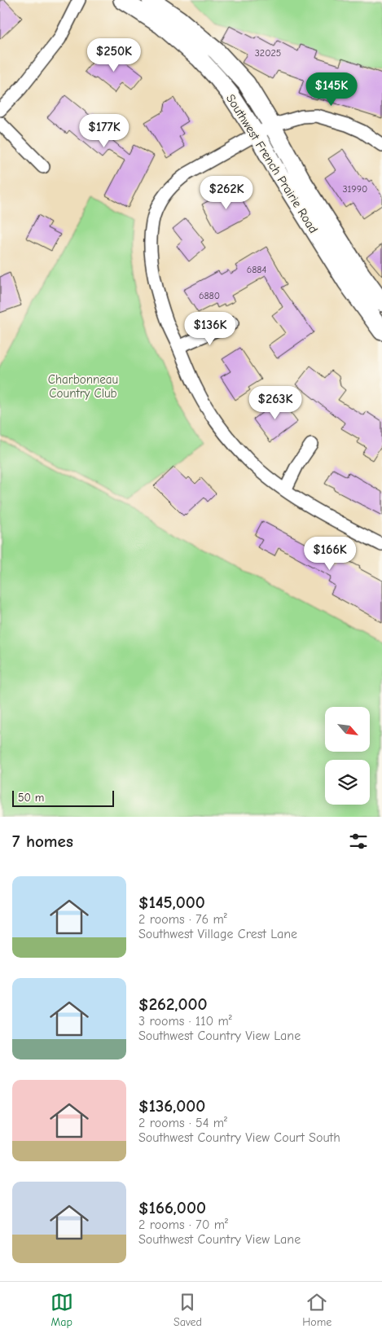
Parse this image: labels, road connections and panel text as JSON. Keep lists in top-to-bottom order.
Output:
{
  "streets": {
    "street": ["Southwest French Prairie Road"]
  },
  "parks": ["Charbonneau Country Club"],
  "house_numbers": [
    "32025",
    "31990",
    "6884",
    "6880"
  ],
  "scale_bar": "50 m",
  "north": "bottom right",
  "page": {
    "price": [
      "$250K",
      "$145K",
      "$177K",
      "$262K",
      "$136K",
      "$263K",
      "$166K"
    ],
    "scale": "50 m",
    "heading": "7 homes",
    "list": [
      {
        "name": "$145,000",
        "note": "2 rooms · 76 m² · Southwest Village Crest Lane"
      },
      {
        "name": "$262,000",
        "note": "3 rooms · 110 m² · Southwest Country View Lane"
      },
      {
        "name": "$136,000",
        "note": "2 rooms · 54 m² · Southwest Country View Court South"
      },
      {
        "name": "$166,000",
        "note": "2 rooms · 70 m² · Southwest Country View Lane"
      }
    ],
    "tabs": ["Map", "Saved", "Home"]
  }
}
